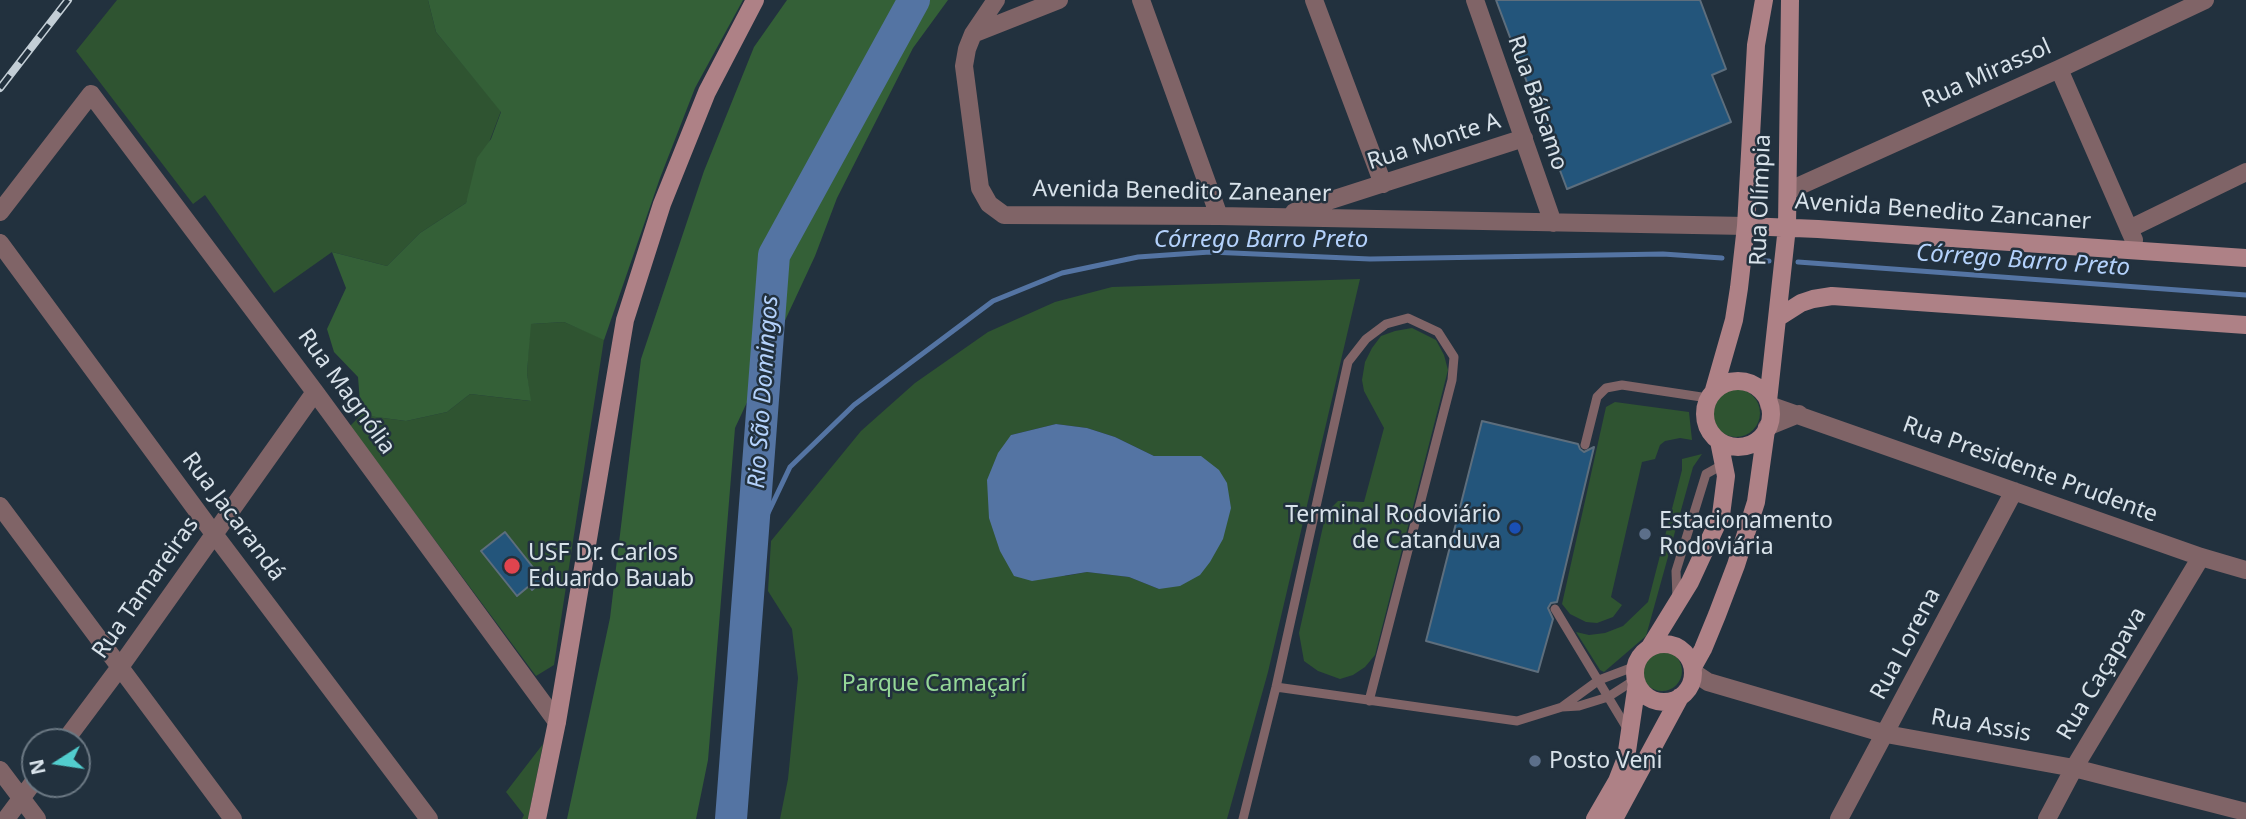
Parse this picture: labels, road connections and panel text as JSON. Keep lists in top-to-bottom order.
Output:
{
  "streets": {
    "main road": ["Rua Olímpia", "Avenida Benedito Zancaner"],
    "street": [
      "Rua Mirassol",
      "Rua Bálsamo",
      "Rua Monte A",
      "Avenida Benedito Zaneaner",
      "Rua Magnólia",
      "Rua Presidente Prudente",
      "Rua Jacarandá",
      "Rua Tamareiras",
      "Rua Lorena",
      "Rua Caçapava",
      "Rua Assis"
    ]
  },
  "crossings": [
    ["Rua Mirassol", "Rua Olímpia"],
    ["Rua Bálsamo", "Rua Monte A"],
    ["Rua Bálsamo", "Avenida Benedito Zaneaner"],
    ["Rua Bálsamo", "Avenida Benedito Zancaner"],
    ["Rua Monte A", "Avenida Benedito Zaneaner"],
    ["Avenida Benedito Zaneaner", "Avenida Benedito Zancaner"],
    ["Rua Olímpia", "Avenida Benedito Zancaner"],
    ["Rua Olímpia", "Rua Presidente Prudente"],
    ["Rua Magnólia", "Rua Tamareiras"],
    ["Rua Presidente Prudente", "Rua Lorena"],
    ["Rua Presidente Prudente", "Rua Caçapava"],
    ["Rua Jacarandá", "Rua Tamareiras"],
    ["Rua Lorena", "Rua Assis"],
    ["Rua Caçapava", "Rua Assis"]
  ],
  "water": ["Córrego Barro Preto", "Rio São Domingos"],
  "parks": ["Parque Camaçarí"],
  "places": [
    "Terminal Rodoviário de Catanduva",
    "Estacionamento Rodoviária",
    "USF Dr. Carlos Eduardo Bauab",
    "Posto Veni"
  ],
  "north": "left"
}
